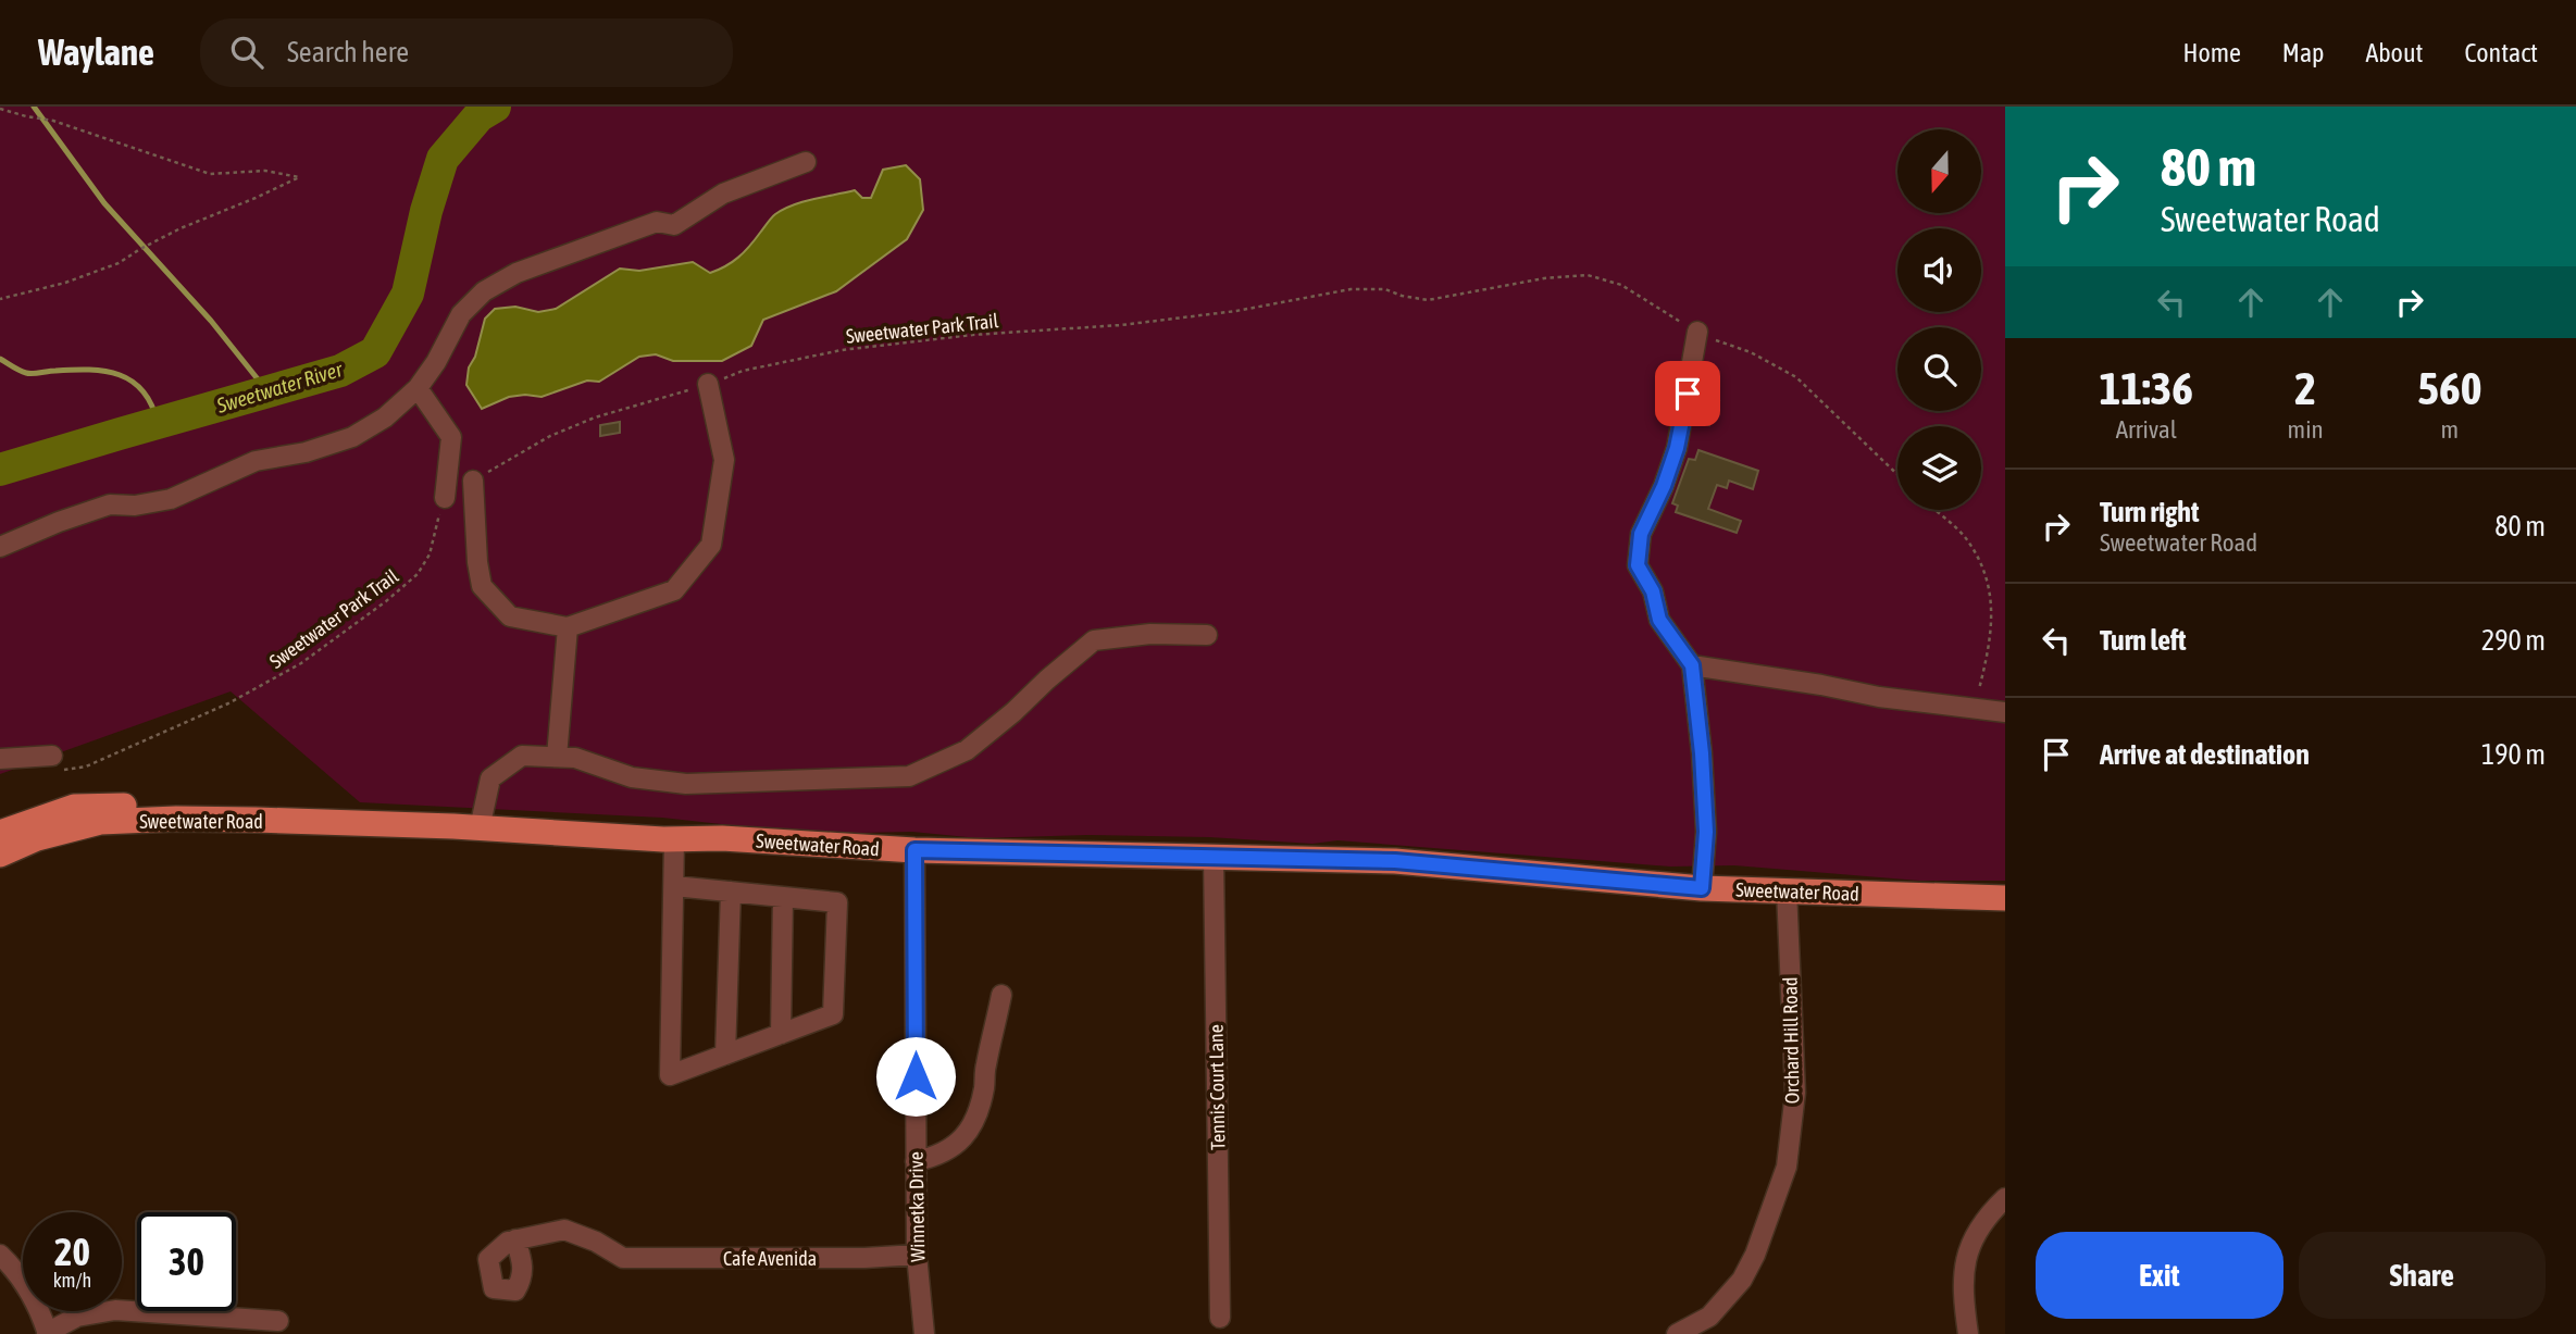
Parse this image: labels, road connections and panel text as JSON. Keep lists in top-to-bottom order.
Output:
{
  "streets": {
    "main road": ["Sweetwater Road"],
    "street": [
      "Orchard Hill Road",
      "Tennis Court Lane",
      "Winnetka Drive",
      "Cafe Avenida"
    ],
    "path": ["Sweetwater Park Trail"]
  },
  "crossings": [
    ["Sweetwater Road", "Orchard Hill Road"],
    ["Sweetwater Road", "Tennis Court Lane"],
    ["Sweetwater Road", "Winnetka Drive"],
    ["Winnetka Drive", "Cafe Avenida"]
  ],
  "water": ["Sweetwater River"],
  "north": "bottom",
  "page": {
    "header": "Waylane",
    "search": "Search here",
    "nav": [
      "Home",
      "Map",
      "About",
      "Contact"
    ],
    "turn": ["80 m", "Sweetwater Road"],
    "eta": [
      "11:36",
      "Arrival",
      "2",
      "min",
      "560",
      "m"
    ],
    "list": [
      {
        "name": "Turn right",
        "note": "Sweetwater Road",
        "value": "80 m"
      },
      {
        "name": "Turn left",
        "value": "290 m"
      },
      {
        "name": "Arrive at destination",
        "value": "190 m"
      }
    ],
    "speed": "20 km/h",
    "limit": "30",
    "buttons": ["Exit", "Share"]
  }
}
